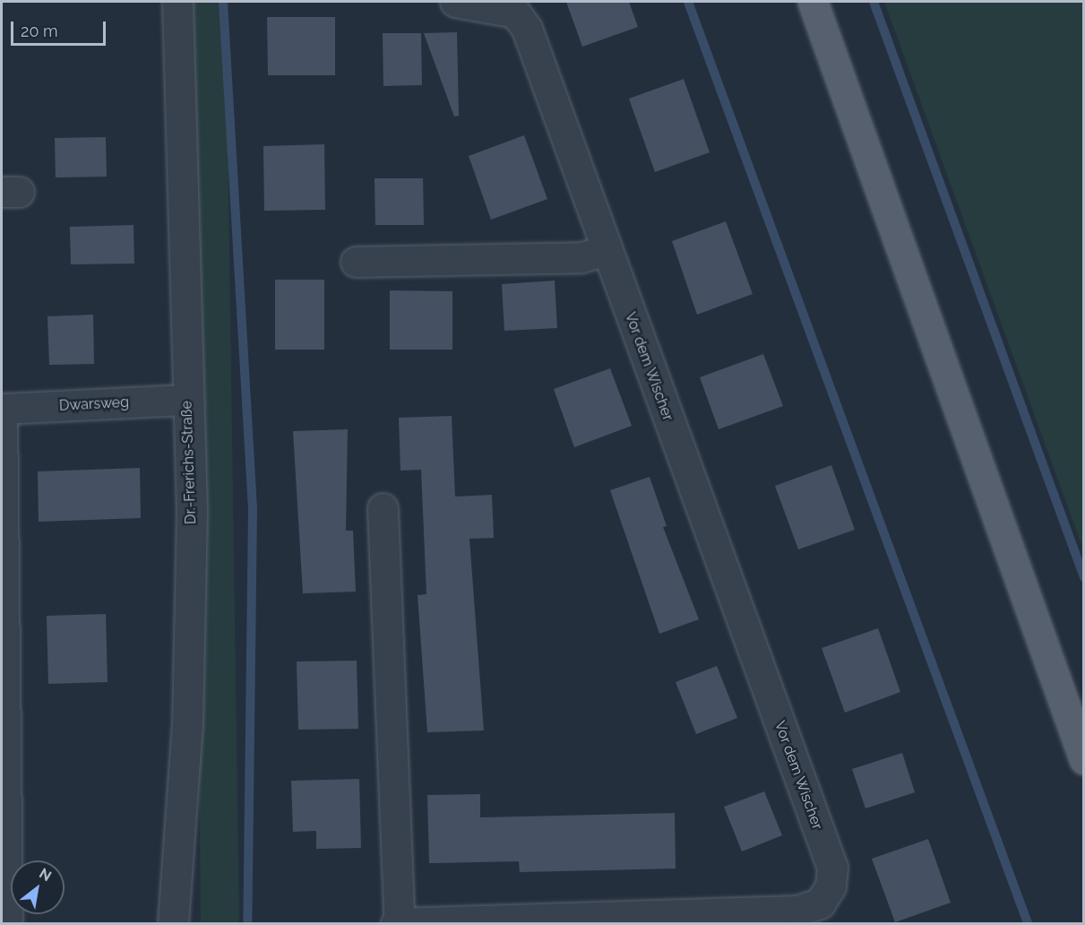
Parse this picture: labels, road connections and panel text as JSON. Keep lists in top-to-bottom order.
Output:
{
  "streets": {
    "street": ["Vor dem Wischer", "Dwarsweg", "Dr.-Frerichs-Straße"]
  },
  "crossings": [
    ["Dwarsweg", "Dr.-Frerichs-Straße"]
  ],
  "scale_bar": "20 m",
  "north": "top right"
}
